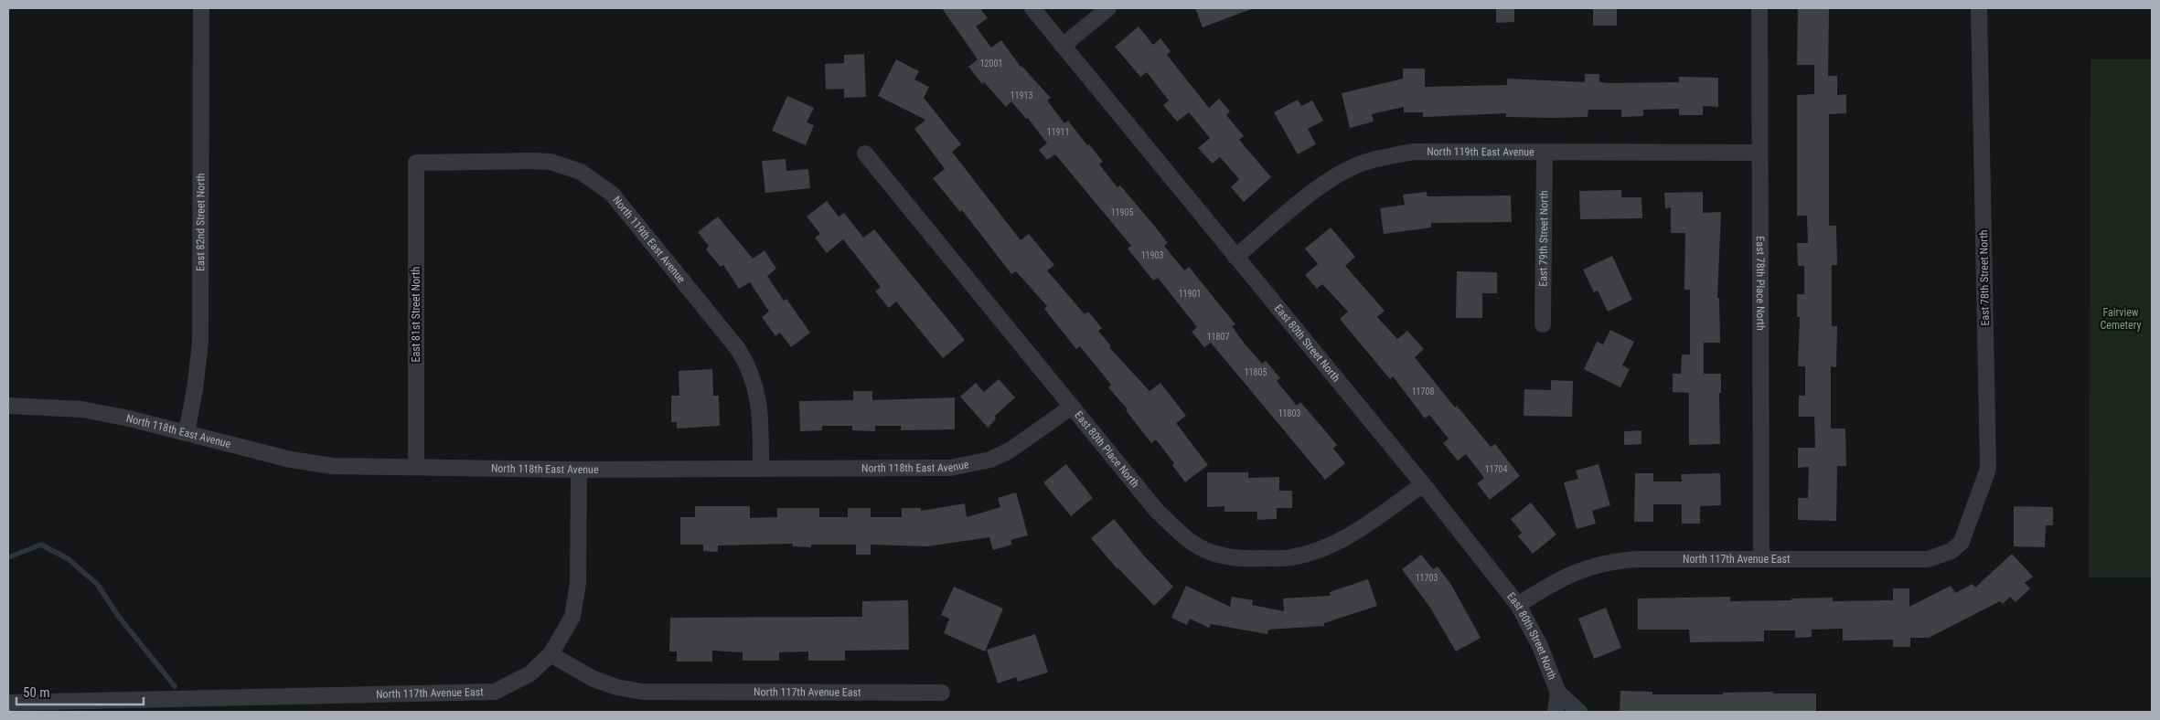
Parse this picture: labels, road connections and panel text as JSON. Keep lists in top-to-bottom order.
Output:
{
  "streets": {
    "street": [
      "North 119th East Avenue",
      "East 82nd Street North",
      "East 79th Street North",
      "East 78th Street North",
      "East 78th Place North",
      "East 81st Street North",
      "East 80th Street North",
      "North 118th East Avenue",
      "East 80th Place North",
      "North 117th Avenue East"
    ]
  },
  "crossings": [
    ["North 119th East Avenue", "East 79th Street North"],
    ["North 119th East Avenue", "East 78th Place North"],
    ["North 119th East Avenue", "East 81st Street North"],
    ["North 119th East Avenue", "East 80th Street North"],
    ["North 119th East Avenue", "North 118th East Avenue"],
    ["East 82nd Street North", "North 118th East Avenue"],
    ["East 78th Street North", "North 117th Avenue East"],
    ["East 78th Place North", "North 117th Avenue East"],
    ["East 81st Street North", "North 118th East Avenue"],
    ["East 80th Street North", "East 80th Place North"],
    ["East 80th Street North", "North 117th Avenue East"],
    ["North 118th East Avenue", "East 80th Place North"]
  ],
  "parks": ["Fairview Cemetery"],
  "house_numbers": [
    "12001",
    "11913",
    "11911",
    "11905",
    "11903",
    "11901",
    "11807",
    "11805",
    "11708",
    "11803",
    "11704",
    "11703"
  ],
  "scale_bar": "50 m"
}
